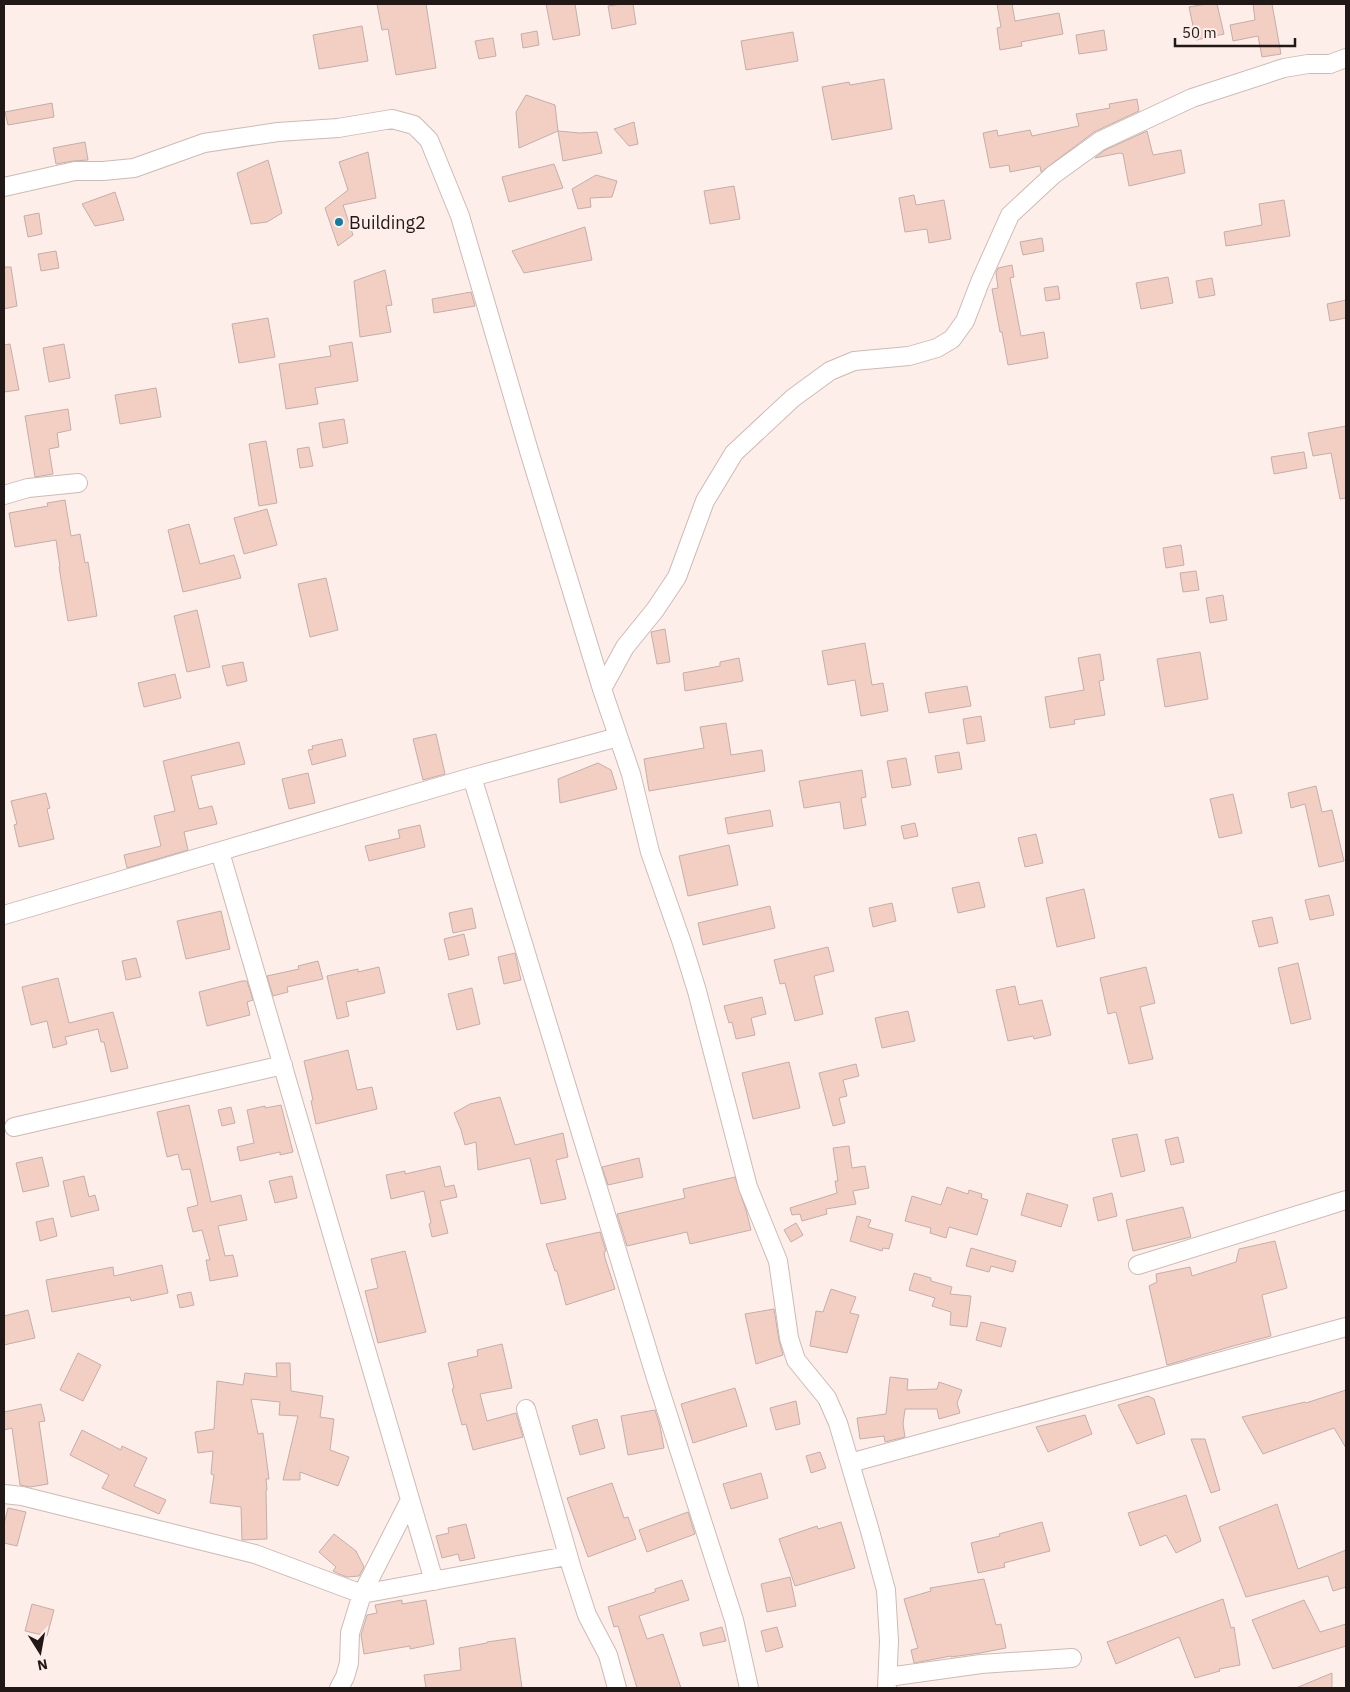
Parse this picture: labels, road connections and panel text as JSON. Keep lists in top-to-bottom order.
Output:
{
  "places": ["Building2"],
  "scale_bar": "50 m",
  "north": "bottom"
}
